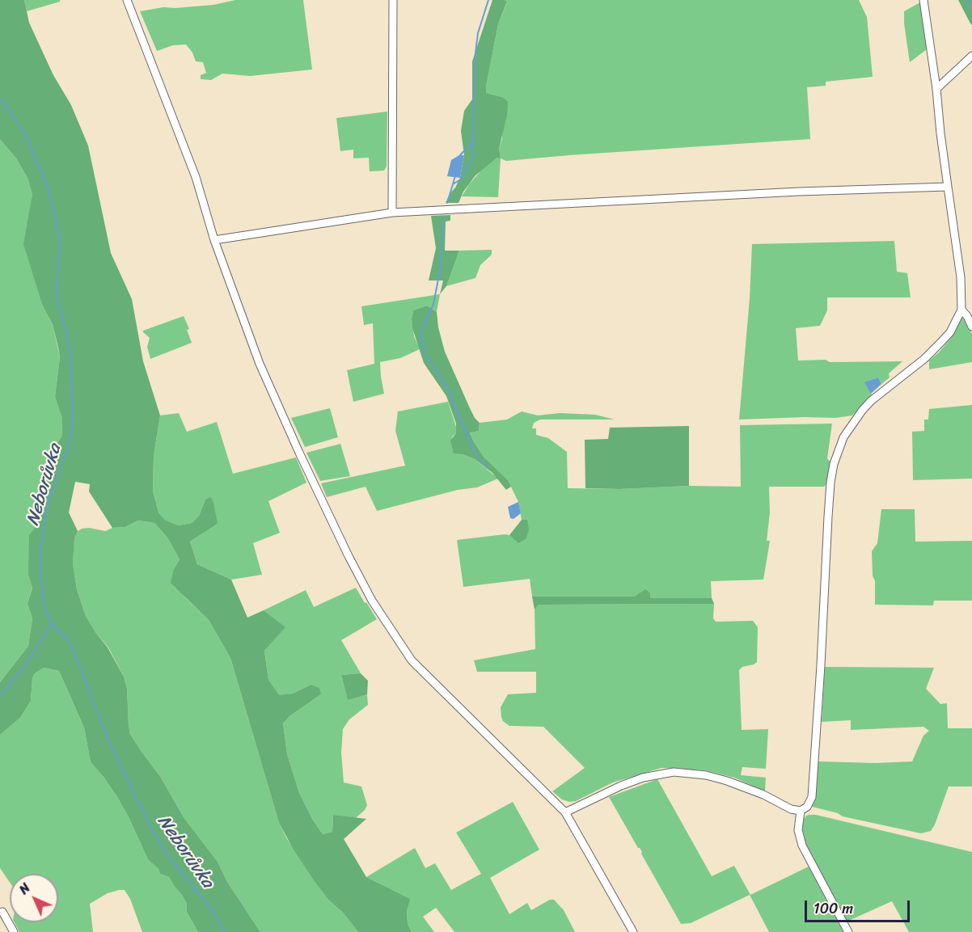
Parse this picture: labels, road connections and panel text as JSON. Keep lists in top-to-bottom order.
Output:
{
  "water": ["Neborůvka"],
  "scale_bar": "100 m",
  "north": "top left"
}
